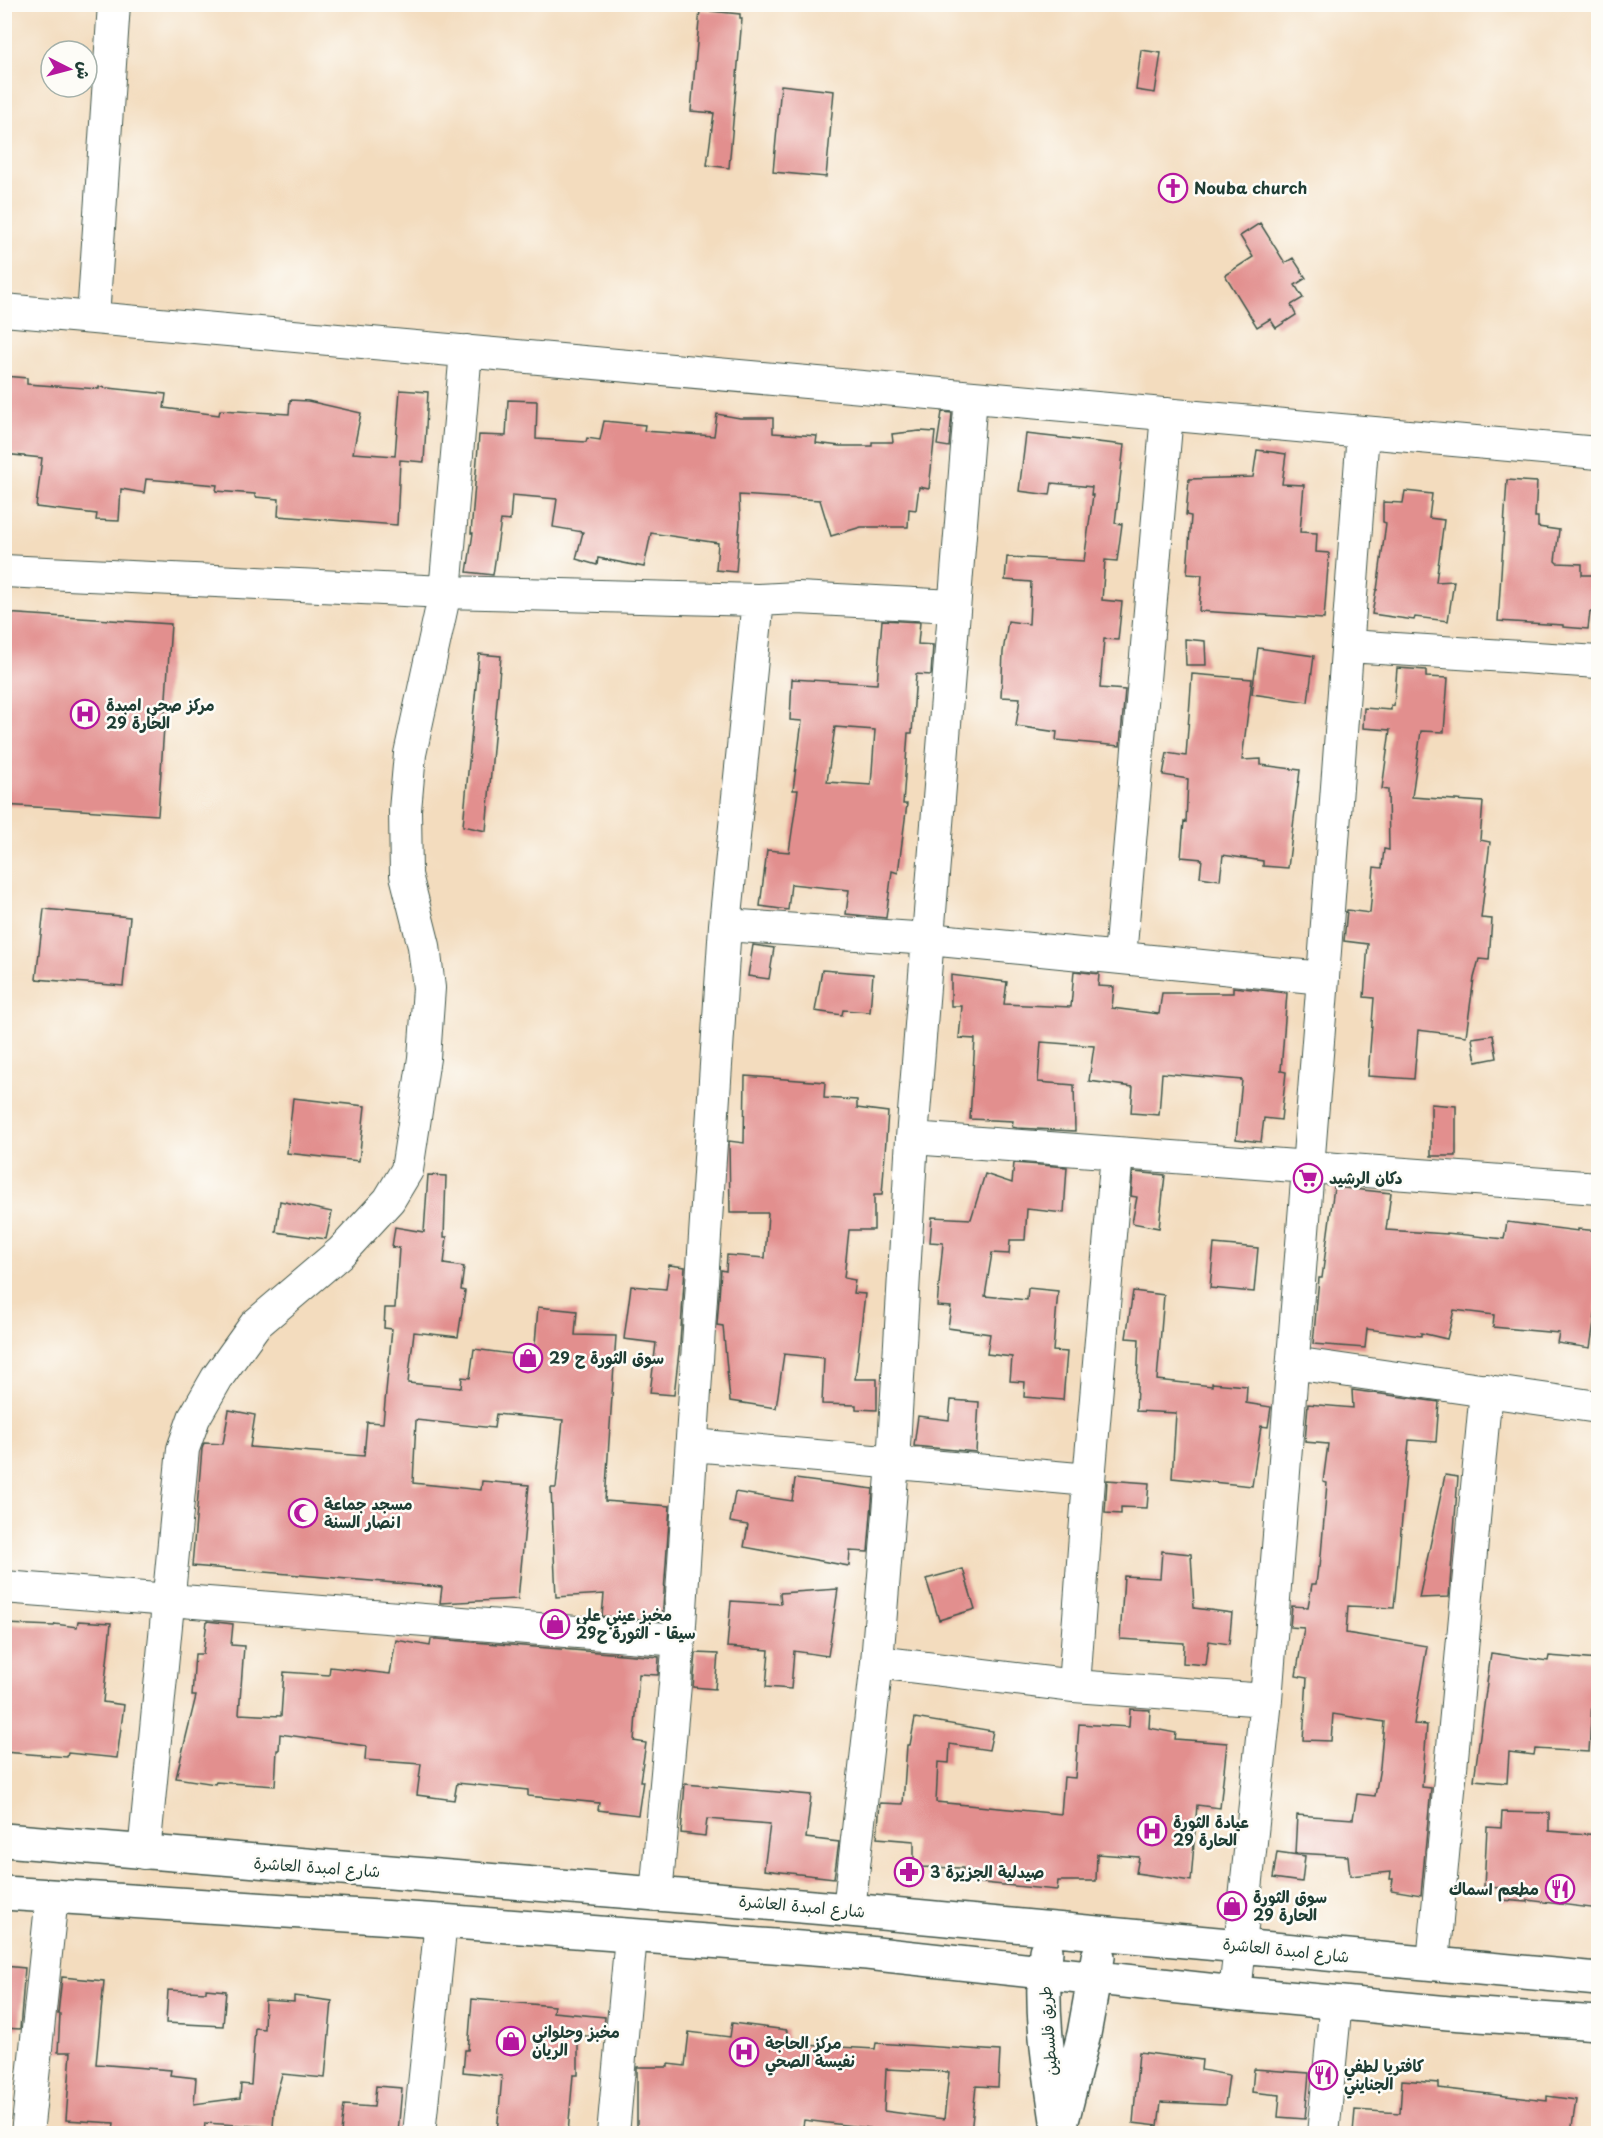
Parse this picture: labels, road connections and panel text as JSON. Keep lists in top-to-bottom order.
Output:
{
  "streets": {
    "main road": ["شارع امبدة العاشرة", "طريق فلسطين"]
  },
  "crossings": [
    ["شارع امبدة العاشرة", "طريق فلسطين"]
  ],
  "places": {
    "church": ["Nouba church"],
    "hospital": ["مركز صحي امبدة الحارة 29", "عيادة الثورة الحارة 29", "مركز الحاجة نفيسة الصحي"],
    "supermarket": ["دكان الرشيد"],
    "shop": [
      "سوق الثورة ح 29",
      "مخبز عيني على سيقا - الثورة ح29",
      "سوق الثورة الحارة 29",
      "مخبز وحلواني الريان"
    ],
    "mosque": ["مسجد جماعة انصار السنة"],
    "pharmacy": ["صيدلية الجزيرة 3"],
    "restaurant": ["مطعم اسماك", "كافتريا لطفي الجنايني"]
  },
  "north": "right"
}
